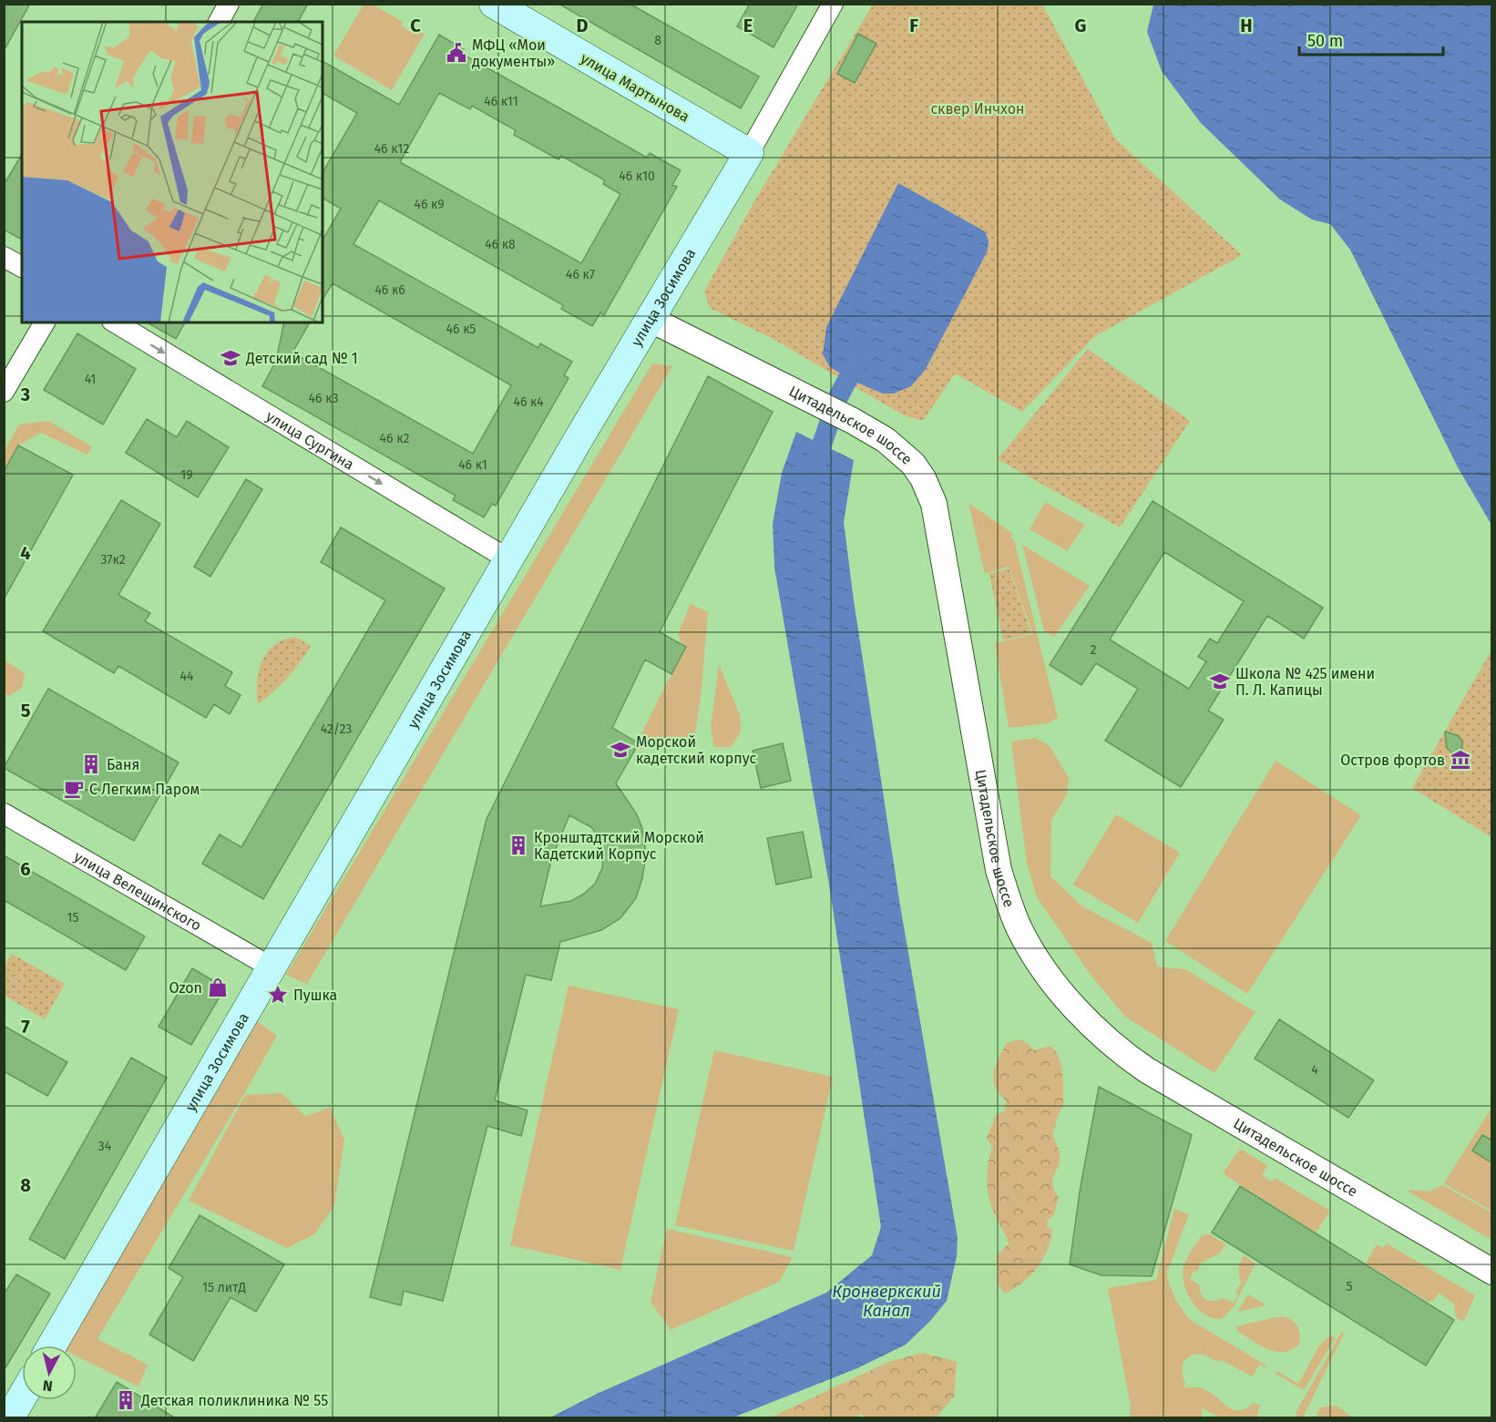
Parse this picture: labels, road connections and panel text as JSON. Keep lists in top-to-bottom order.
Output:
{
  "streets": {
    "main road": ["улица Мартынова", "улица Зосимова"],
    "street": ["Цитадельское шоссе", "улица Сургина", "улица Велещинского"]
  },
  "crossings": [
    ["улица Мартынова", "улица Зосимова"],
    ["улица Зосимова", "Цитадельское шоссе"],
    ["улица Зосимова", "улица Сургина"],
    ["улица Зосимова", "улица Велещинского"]
  ],
  "one_way": ["улица Сургина"],
  "water": ["Кронверкский Канал"],
  "parks": ["сквер Инчхон"],
  "places": {
    "public building": ["МФЦ «Мои документы»"],
    "school or university": ["Детский сад № 1", "Школа № 425 имени П. Л. Капицы", "Морской кадетский корпус"],
    "museum": ["Остров фортов"],
    "building": ["Баня", "Кронштадтский Морской Кадетский Корпус", "Детская поликлиника № 55"],
    "cafe": ["С Легким Паром"],
    "shop": ["Ozon"],
    "place": ["Пушка"]
  },
  "house_numbers": [
    "8",
    "46 к11",
    "46 к12",
    "46 к10",
    "46 к9",
    "46 к8",
    "46 к7",
    "46 к6",
    "46 к5",
    "41",
    "46 к3",
    "46 к4",
    "46 к2",
    "46 к1",
    "19",
    "37к2",
    "2",
    "44",
    "42/23",
    "15",
    "4",
    "34",
    "5",
    "15 литД"
  ],
  "scale_bar": "50 m",
  "north": "bottom",
  "grid": {
    "columns": [
      "C",
      "D",
      "E",
      "F",
      "G",
      "H"
    ],
    "rows": [
      "3",
      "4",
      "5",
      "6",
      "7",
      "8"
    ]
  }
}
